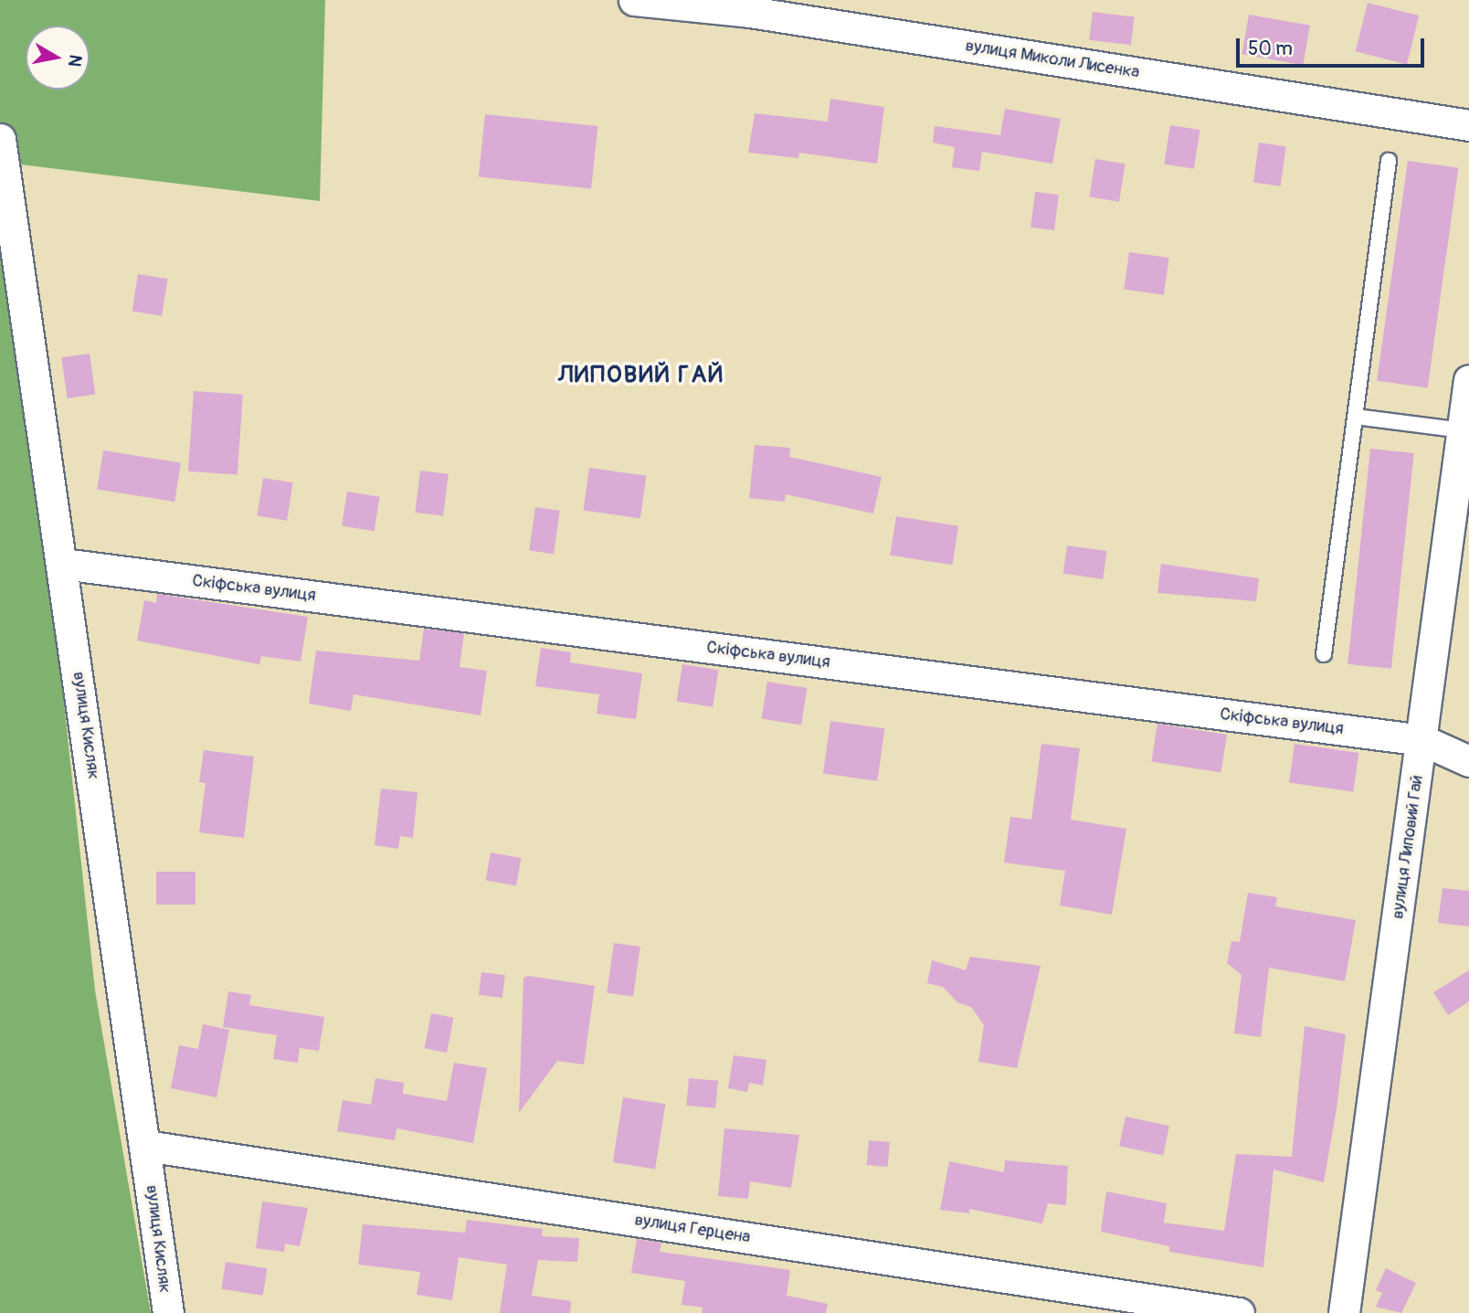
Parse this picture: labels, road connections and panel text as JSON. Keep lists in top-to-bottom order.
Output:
{
  "streets": {
    "street": [
      "вулиця Миколи Лисенка",
      "Скіфська вулиця",
      "вулиця Кисляк",
      "вулиця Липовий Гай",
      "вулиця Герцена"
    ]
  },
  "crossings": [
    ["Скіфська вулиця", "вулиця Кисляк"],
    ["Скіфська вулиця", "вулиця Липовий Гай"],
    ["вулиця Кисляк", "вулиця Герцена"]
  ],
  "districts": ["ЛИПОВИЙ ГАЙ"],
  "scale_bar": "50 m",
  "north": "right"
}
